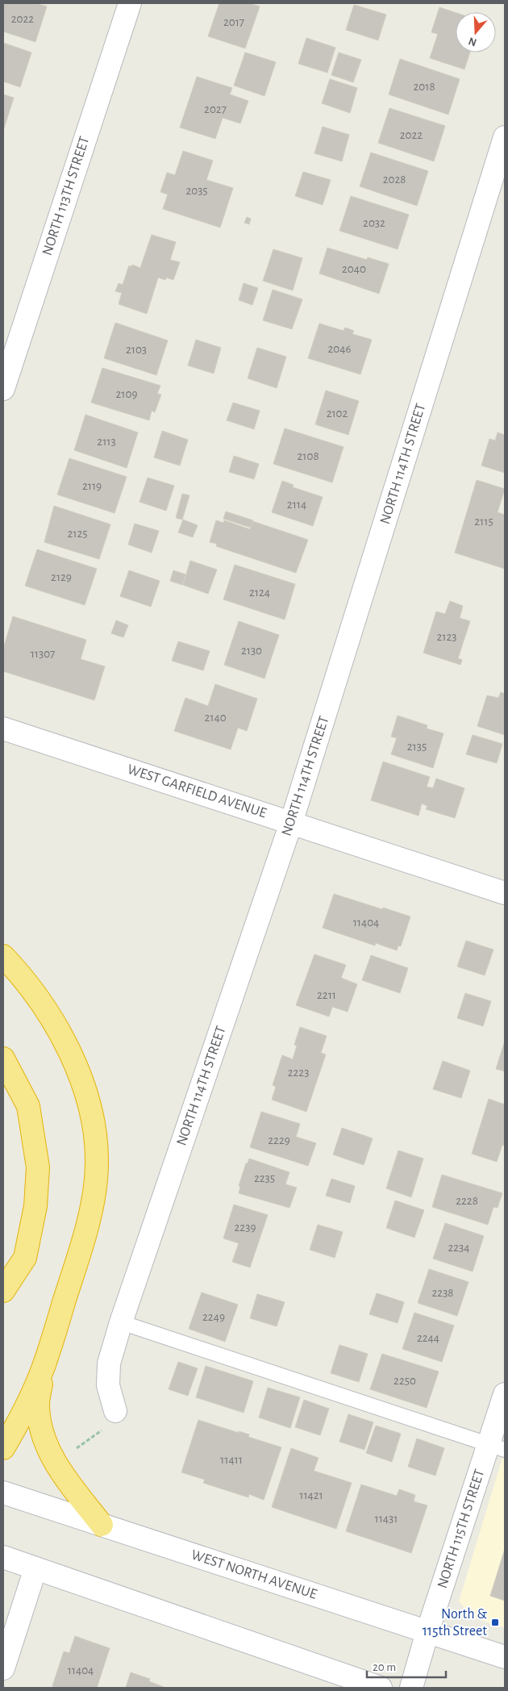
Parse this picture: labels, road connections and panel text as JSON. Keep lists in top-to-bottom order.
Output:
{
  "streets": {
    "street": [
      "NORTH 113TH STREET",
      "NORTH 114TH STREET",
      "WEST GARFIELD AVENUE",
      "NORTH 115TH STREET",
      "WEST NORTH AVENUE"
    ]
  },
  "crossings": [
    ["NORTH 114TH STREET", "WEST GARFIELD AVENUE"],
    ["NORTH 115TH STREET", "WEST NORTH AVENUE"]
  ],
  "places": {
    "transit": ["North & 115th Street"]
  },
  "house_numbers": [
    "2022",
    "2017",
    "2018",
    "2027",
    "2022",
    "2028",
    "2035",
    "2032",
    "2040",
    "2046",
    "2103",
    "2109",
    "2102",
    "2113",
    "2108",
    "2119",
    "2114",
    "2115",
    "2125",
    "2129",
    "2124",
    "2123",
    "2130",
    "11307",
    "2140",
    "2135",
    "11404",
    "2211",
    "2223",
    "2229",
    "2235",
    "2228",
    "2239",
    "2234",
    "2238",
    "2249",
    "2244",
    "2250",
    "11411",
    "11421",
    "11431",
    "11404"
  ],
  "scale_bar": "20 m",
  "north": "bottom"
}
